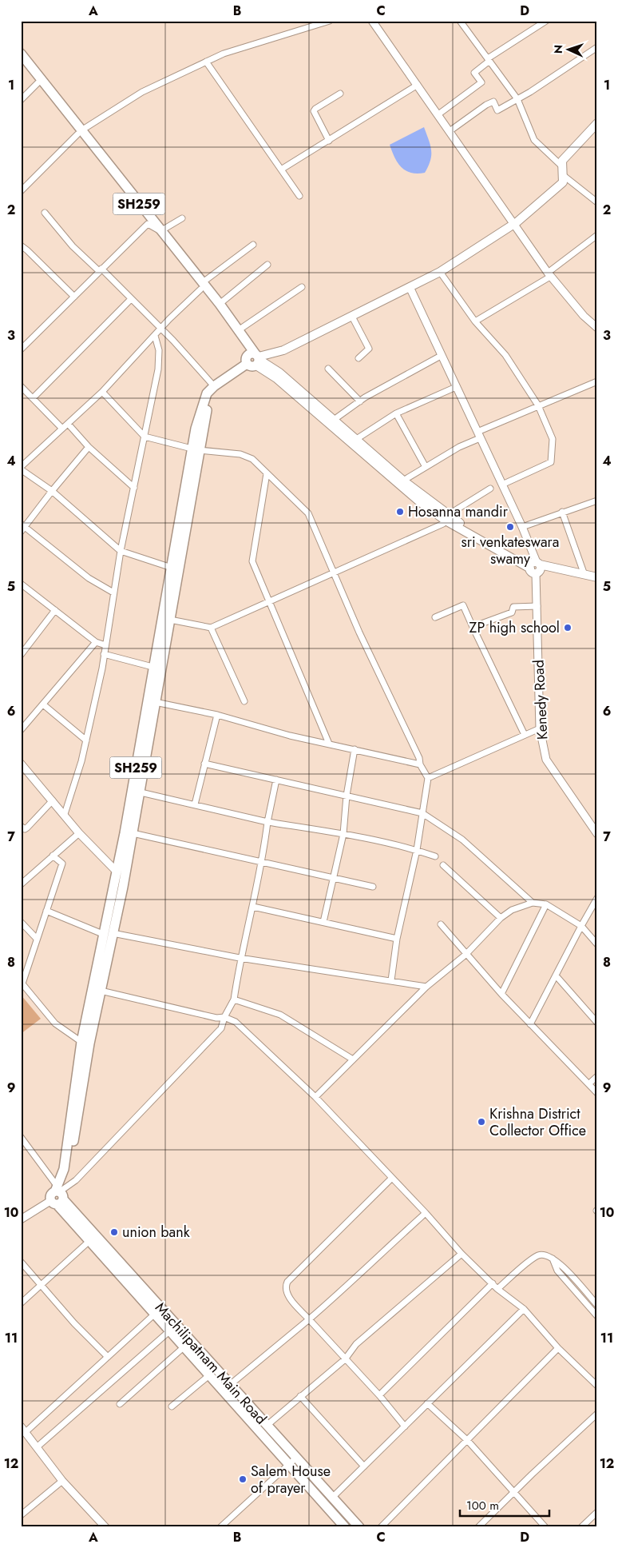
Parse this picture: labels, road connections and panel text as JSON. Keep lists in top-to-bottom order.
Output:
{
  "streets": {
    "main road": ["SH259", "Machilipatnam Main Road"],
    "street": ["Kenedy Road"]
  },
  "crossings": [
    ["SH259", "Machilipatnam Main Road"]
  ],
  "places": [
    "Hosanna mandir",
    "sri venkateswara swamy",
    "ZP high school",
    "Krishna District Collector Office",
    "union bank",
    "Salem House of prayer"
  ],
  "scale_bar": "100 m",
  "north": "left",
  "grid": {
    "columns": [
      "A",
      "B",
      "C",
      "D"
    ],
    "rows": [
      "1",
      "2",
      "3",
      "4",
      "5",
      "6",
      "7",
      "8",
      "9",
      "10",
      "11",
      "12"
    ]
  }
}
